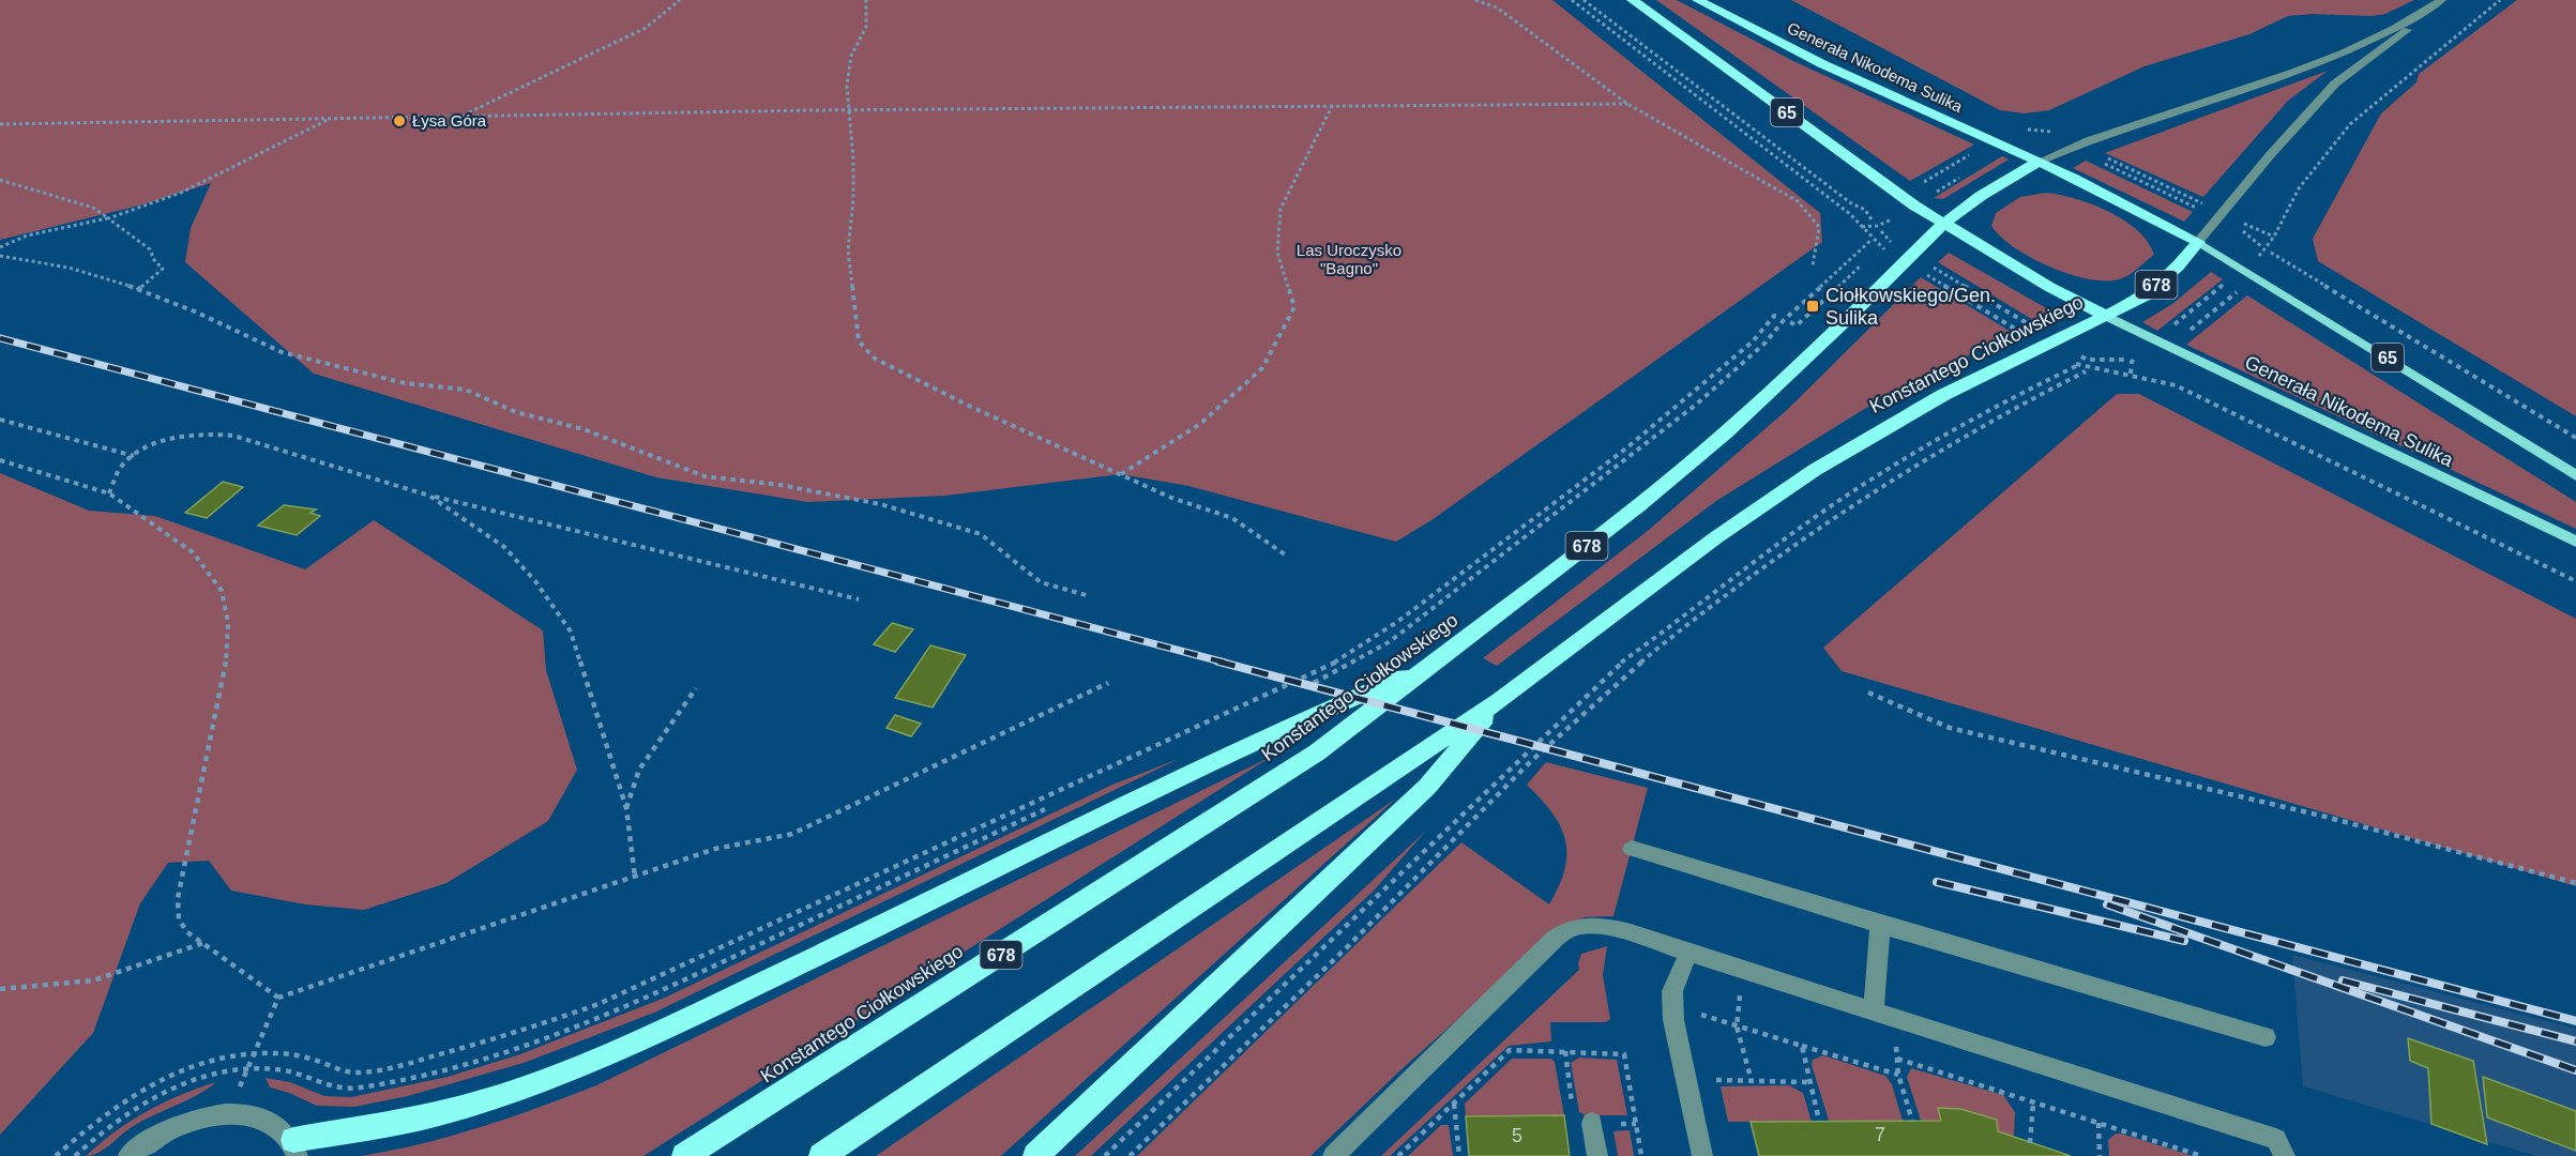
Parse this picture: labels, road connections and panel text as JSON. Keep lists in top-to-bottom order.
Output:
{
  "streets": {
    "highway": [
      "Generała Nikodema Sulika",
      "65",
      "678",
      "Konstantego Ciołkowskiego"
    ]
  },
  "crossings": [
    ["Generała Nikodema Sulika", "65"],
    ["Generała Nikodema Sulika", "678"],
    ["Generała Nikodema Sulika", "Konstantego Ciołkowskiego"],
    ["65", "678"],
    ["65", "Konstantego Ciołkowskiego"],
    ["678", "Konstantego Ciołkowskiego"]
  ],
  "parks": ["Las Uroczysko \"Bagno\""],
  "places": {
    "other": ["Łysa Góra"],
    "transit": ["Ciołkowskiego/Gen. Sulika"]
  },
  "house_numbers": ["7", "5"]
}
